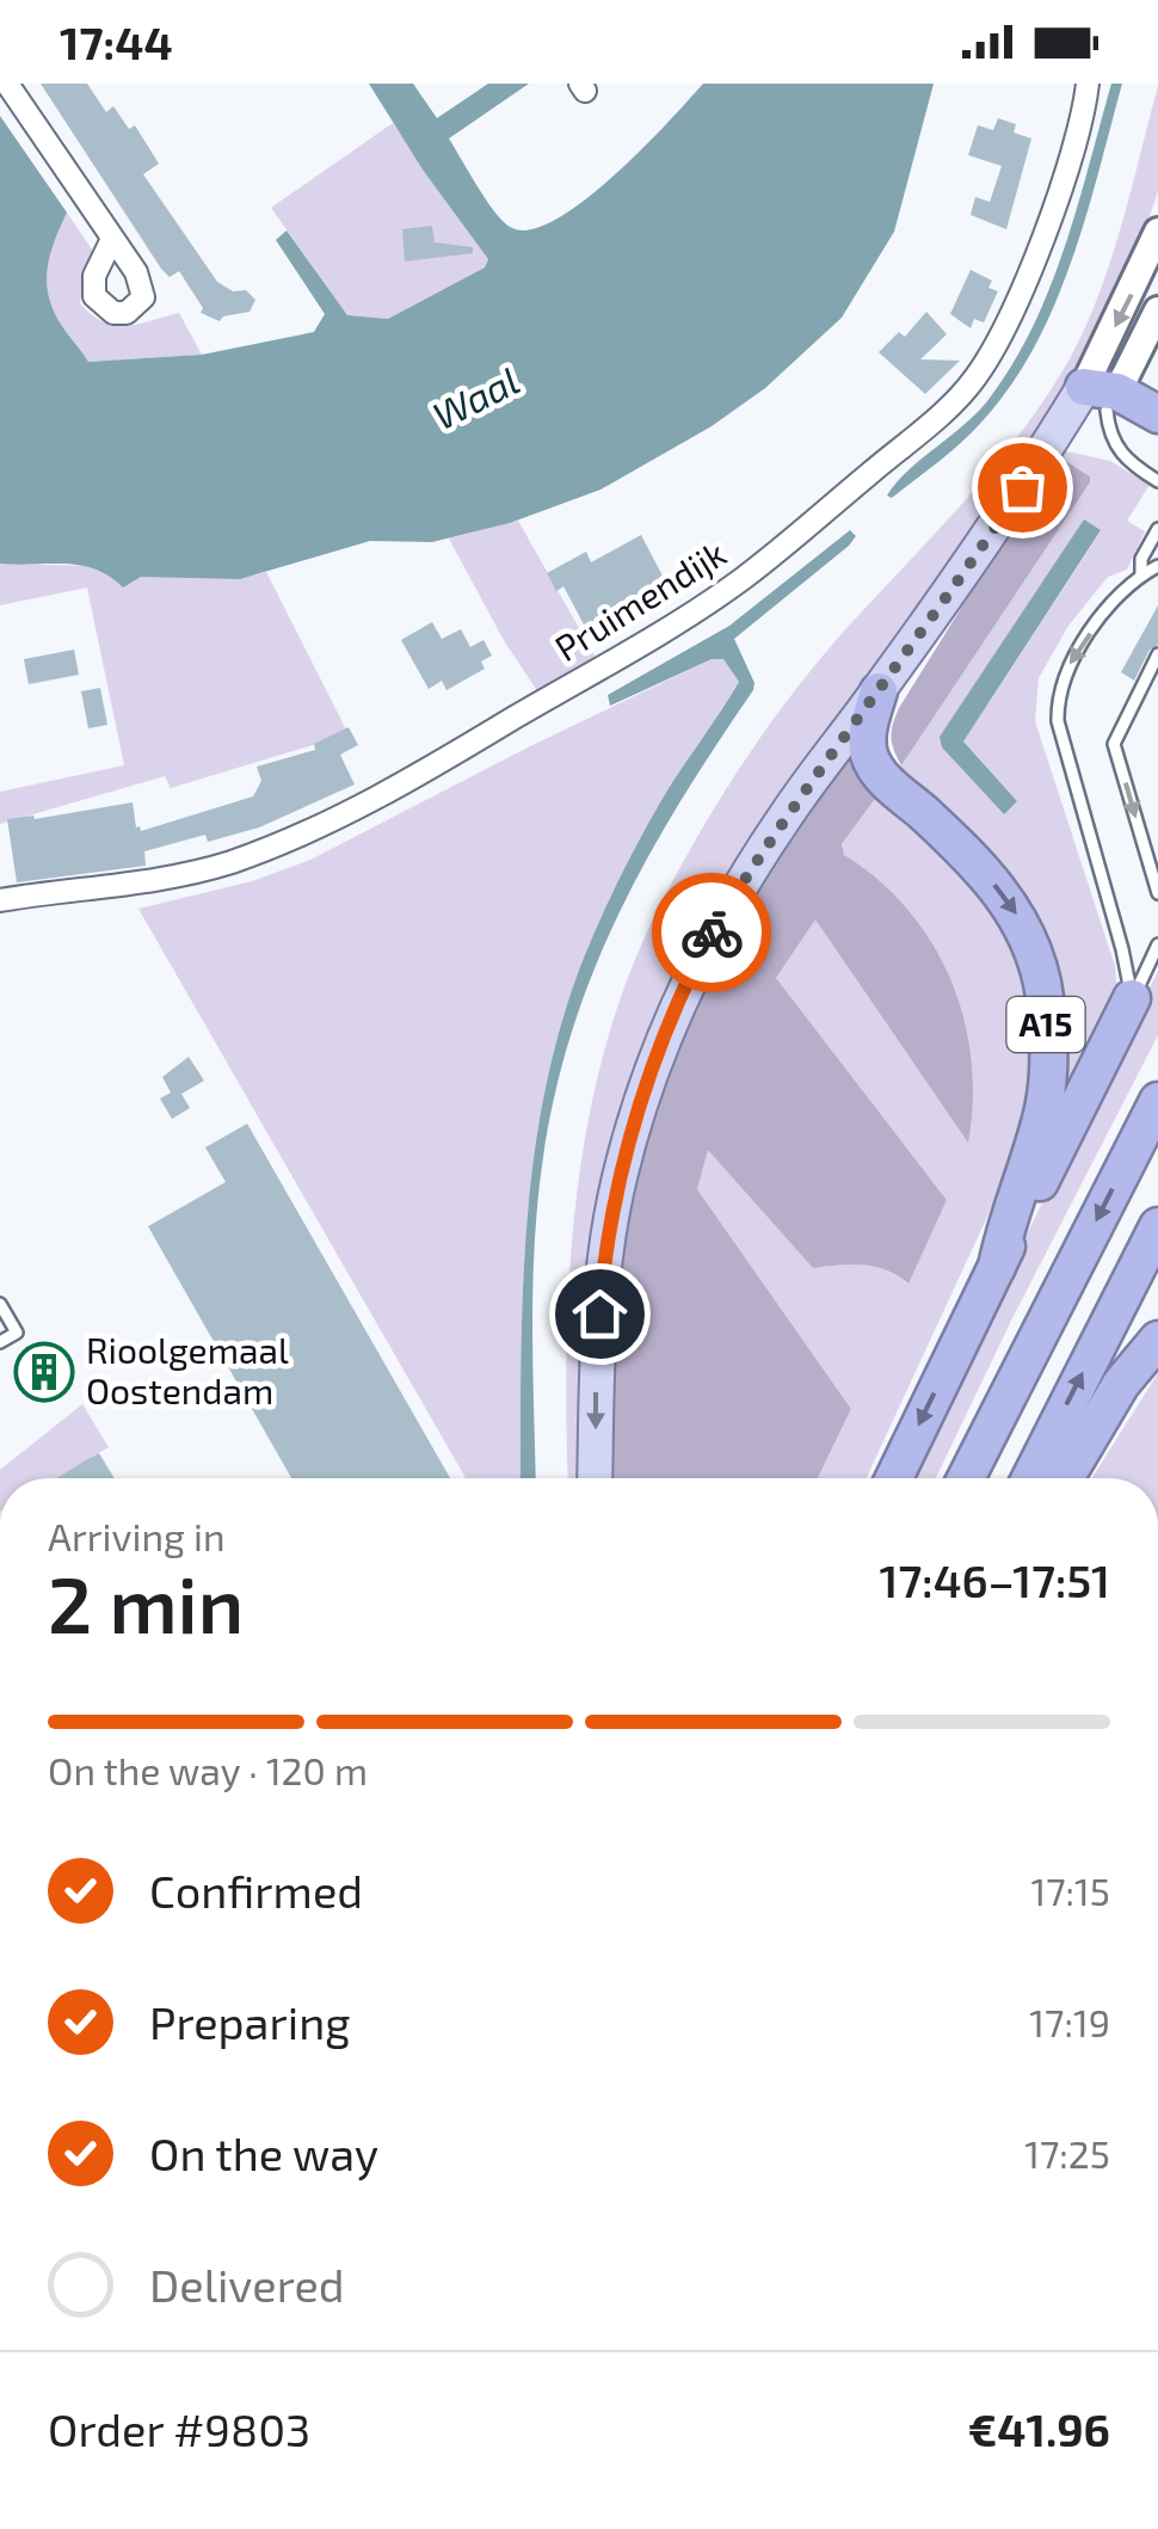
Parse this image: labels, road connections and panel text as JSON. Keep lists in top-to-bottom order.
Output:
{
  "streets": {
    "highway": ["A15"],
    "street": ["Pruimendijk"]
  },
  "water": ["Waal"],
  "places": {
    "building": ["Rioolgemaal Oostendam"]
  },
  "page": {
    "status": "17:44",
    "heading": ["2 min", "Arriving in", "17:46–17:51"],
    "panel": ["Order #9803", "€41.96"],
    "bar": "On the way · 120 m",
    "list": [
      ["Confirmed", "17:15"],
      ["Preparing", "17:19"],
      ["On the way", "17:25"],
      "Delivered"
    ]
  }
}
